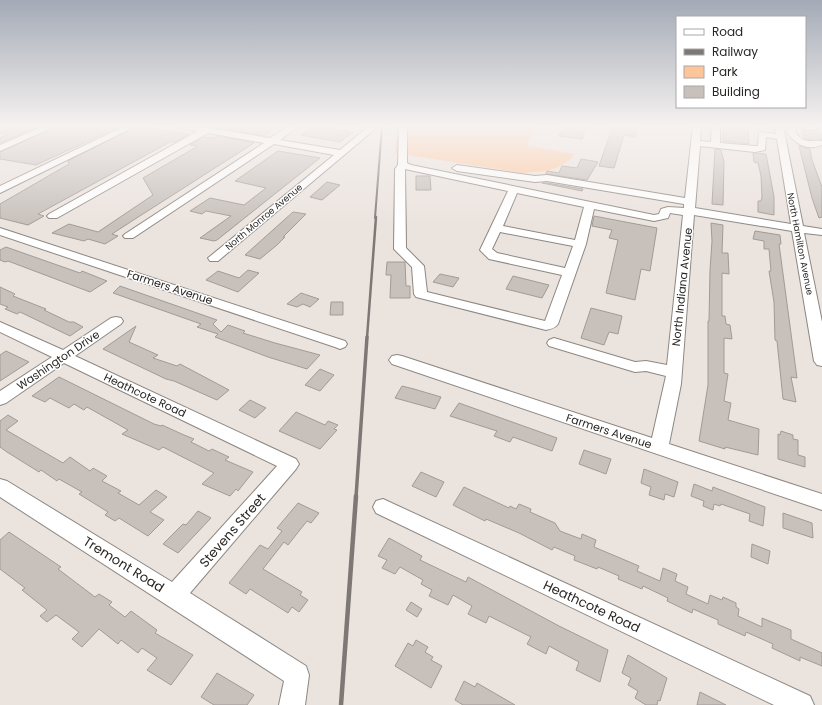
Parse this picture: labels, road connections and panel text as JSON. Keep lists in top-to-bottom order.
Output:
{
  "streets": {
    "street": [
      "North Monroe Avenue",
      "North Hamilton Avenue",
      "Farmers Avenue",
      "North Indiana Avenue",
      "Washington Drive",
      "Heathcote Road",
      "Stevens Street",
      "Tremont Road"
    ]
  },
  "crossings": [
    ["Farmers Avenue", "North Indiana Avenue"],
    ["Washington Drive", "Heathcote Road"],
    ["Heathcote Road", "Stevens Street"],
    ["Stevens Street", "Tremont Road"]
  ],
  "legend": [
    "Road",
    "Railway",
    "Park",
    "Building"
  ]
}
